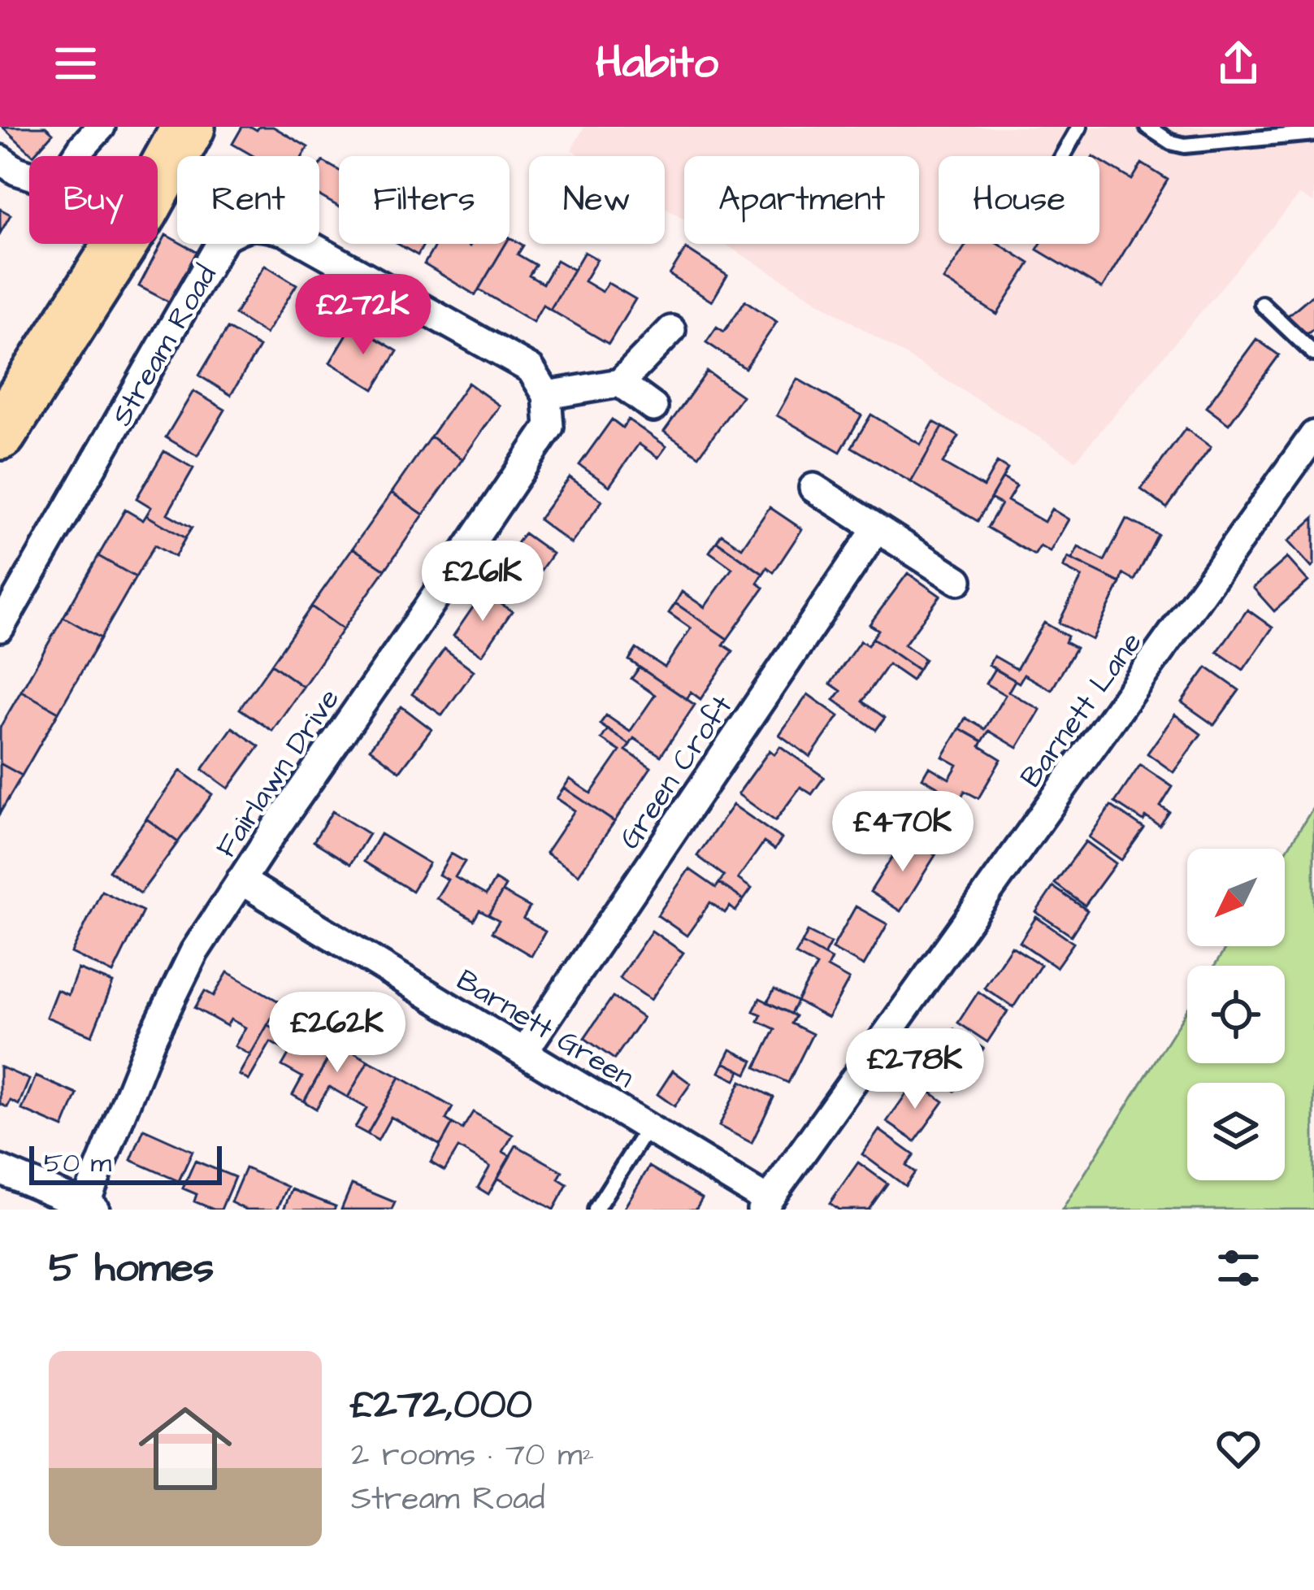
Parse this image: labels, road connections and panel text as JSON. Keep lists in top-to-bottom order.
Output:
{
  "streets": {
    "street": [
      "Stream Road",
      "Barnett Lane",
      "Green Croft",
      "Fairlawn Drive",
      "Barnett Green"
    ]
  },
  "crossings": [
    ["Stream Road", "Fairlawn Drive"],
    ["Barnett Lane", "Barnett Green"],
    ["Green Croft", "Barnett Green"],
    ["Fairlawn Drive", "Barnett Green"]
  ],
  "scale_bar": "50 m",
  "north": "bottom left",
  "page": {
    "header": "Habito",
    "chip": [
      "Buy",
      "Rent",
      "Filters",
      "New",
      "Apartment",
      "House"
    ],
    "price": [
      "£272K",
      "£261K",
      "£470K",
      "£262K",
      "£278K"
    ],
    "scale": "50 m",
    "heading": "5 homes",
    "list": [
      {
        "name": "£272,000",
        "note": "2 rooms · 70 m² · Stream Road"
      }
    ]
  }
}
